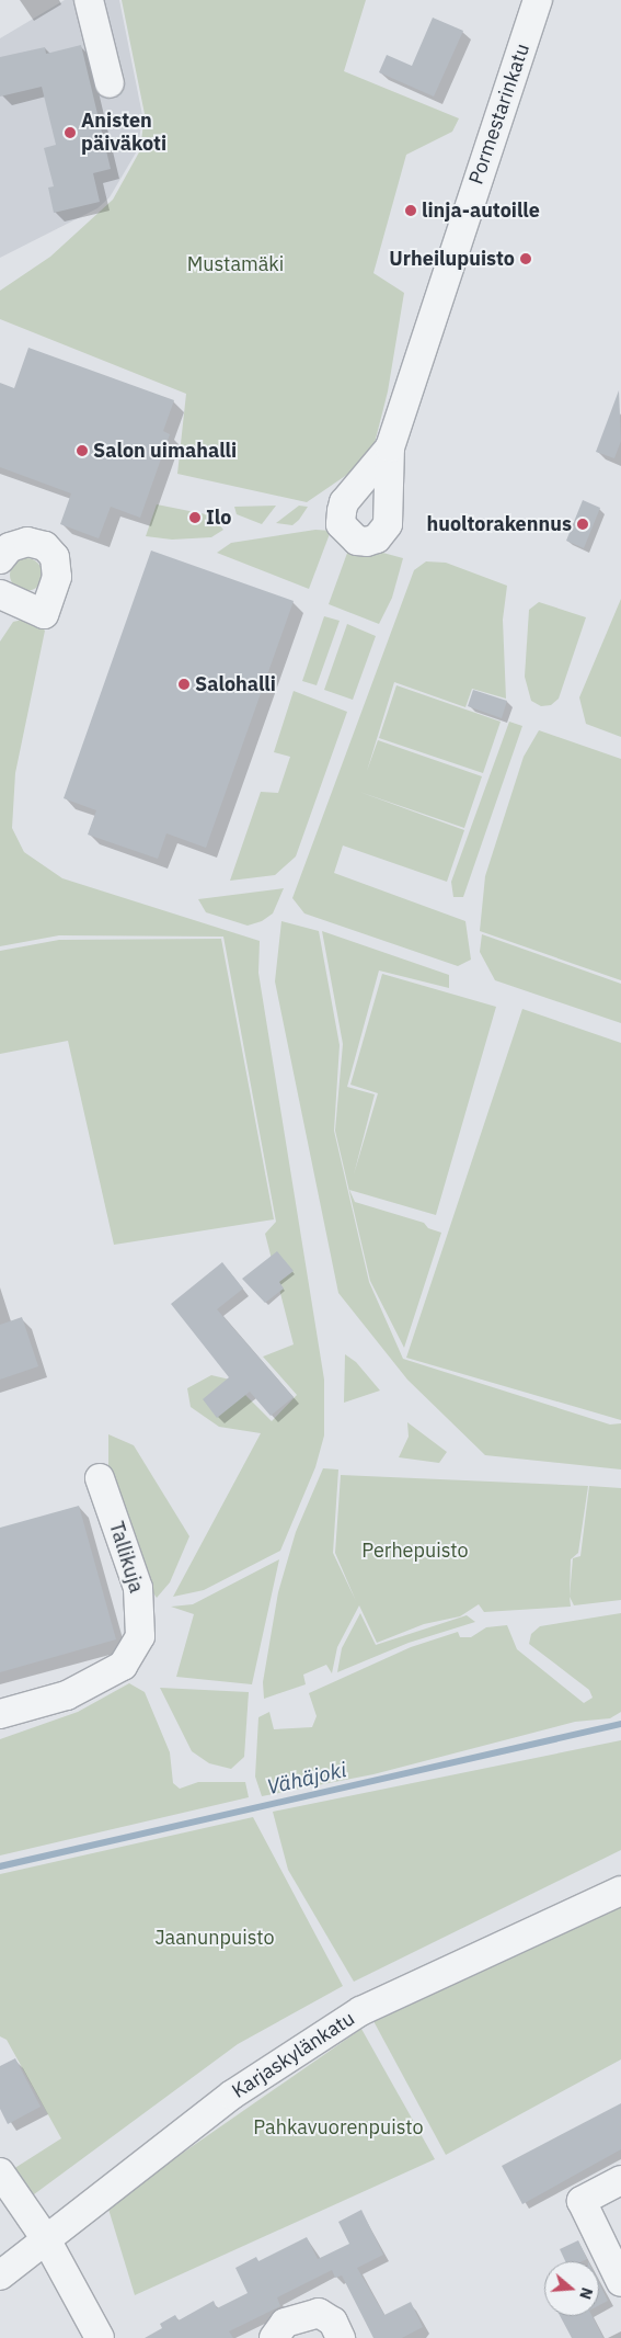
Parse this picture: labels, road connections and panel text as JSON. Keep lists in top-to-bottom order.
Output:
{
  "streets": {
    "street": ["Pormestarinkatu", "Tallikuja", "Karjaskylänkatu"]
  },
  "water": ["Vähäjoki"],
  "parks": [
    "Mustamäki",
    "Perhepuisto",
    "Jaanunpuisto",
    "Pahkavuorenpuisto"
  ],
  "places": [
    "Anisten päiväkoti",
    "linja-autoille",
    "Urheilupuisto",
    "Salon uimahalli",
    "Ilo",
    "huoltorakennus",
    "Salohalli"
  ],
  "north": "right"
}
